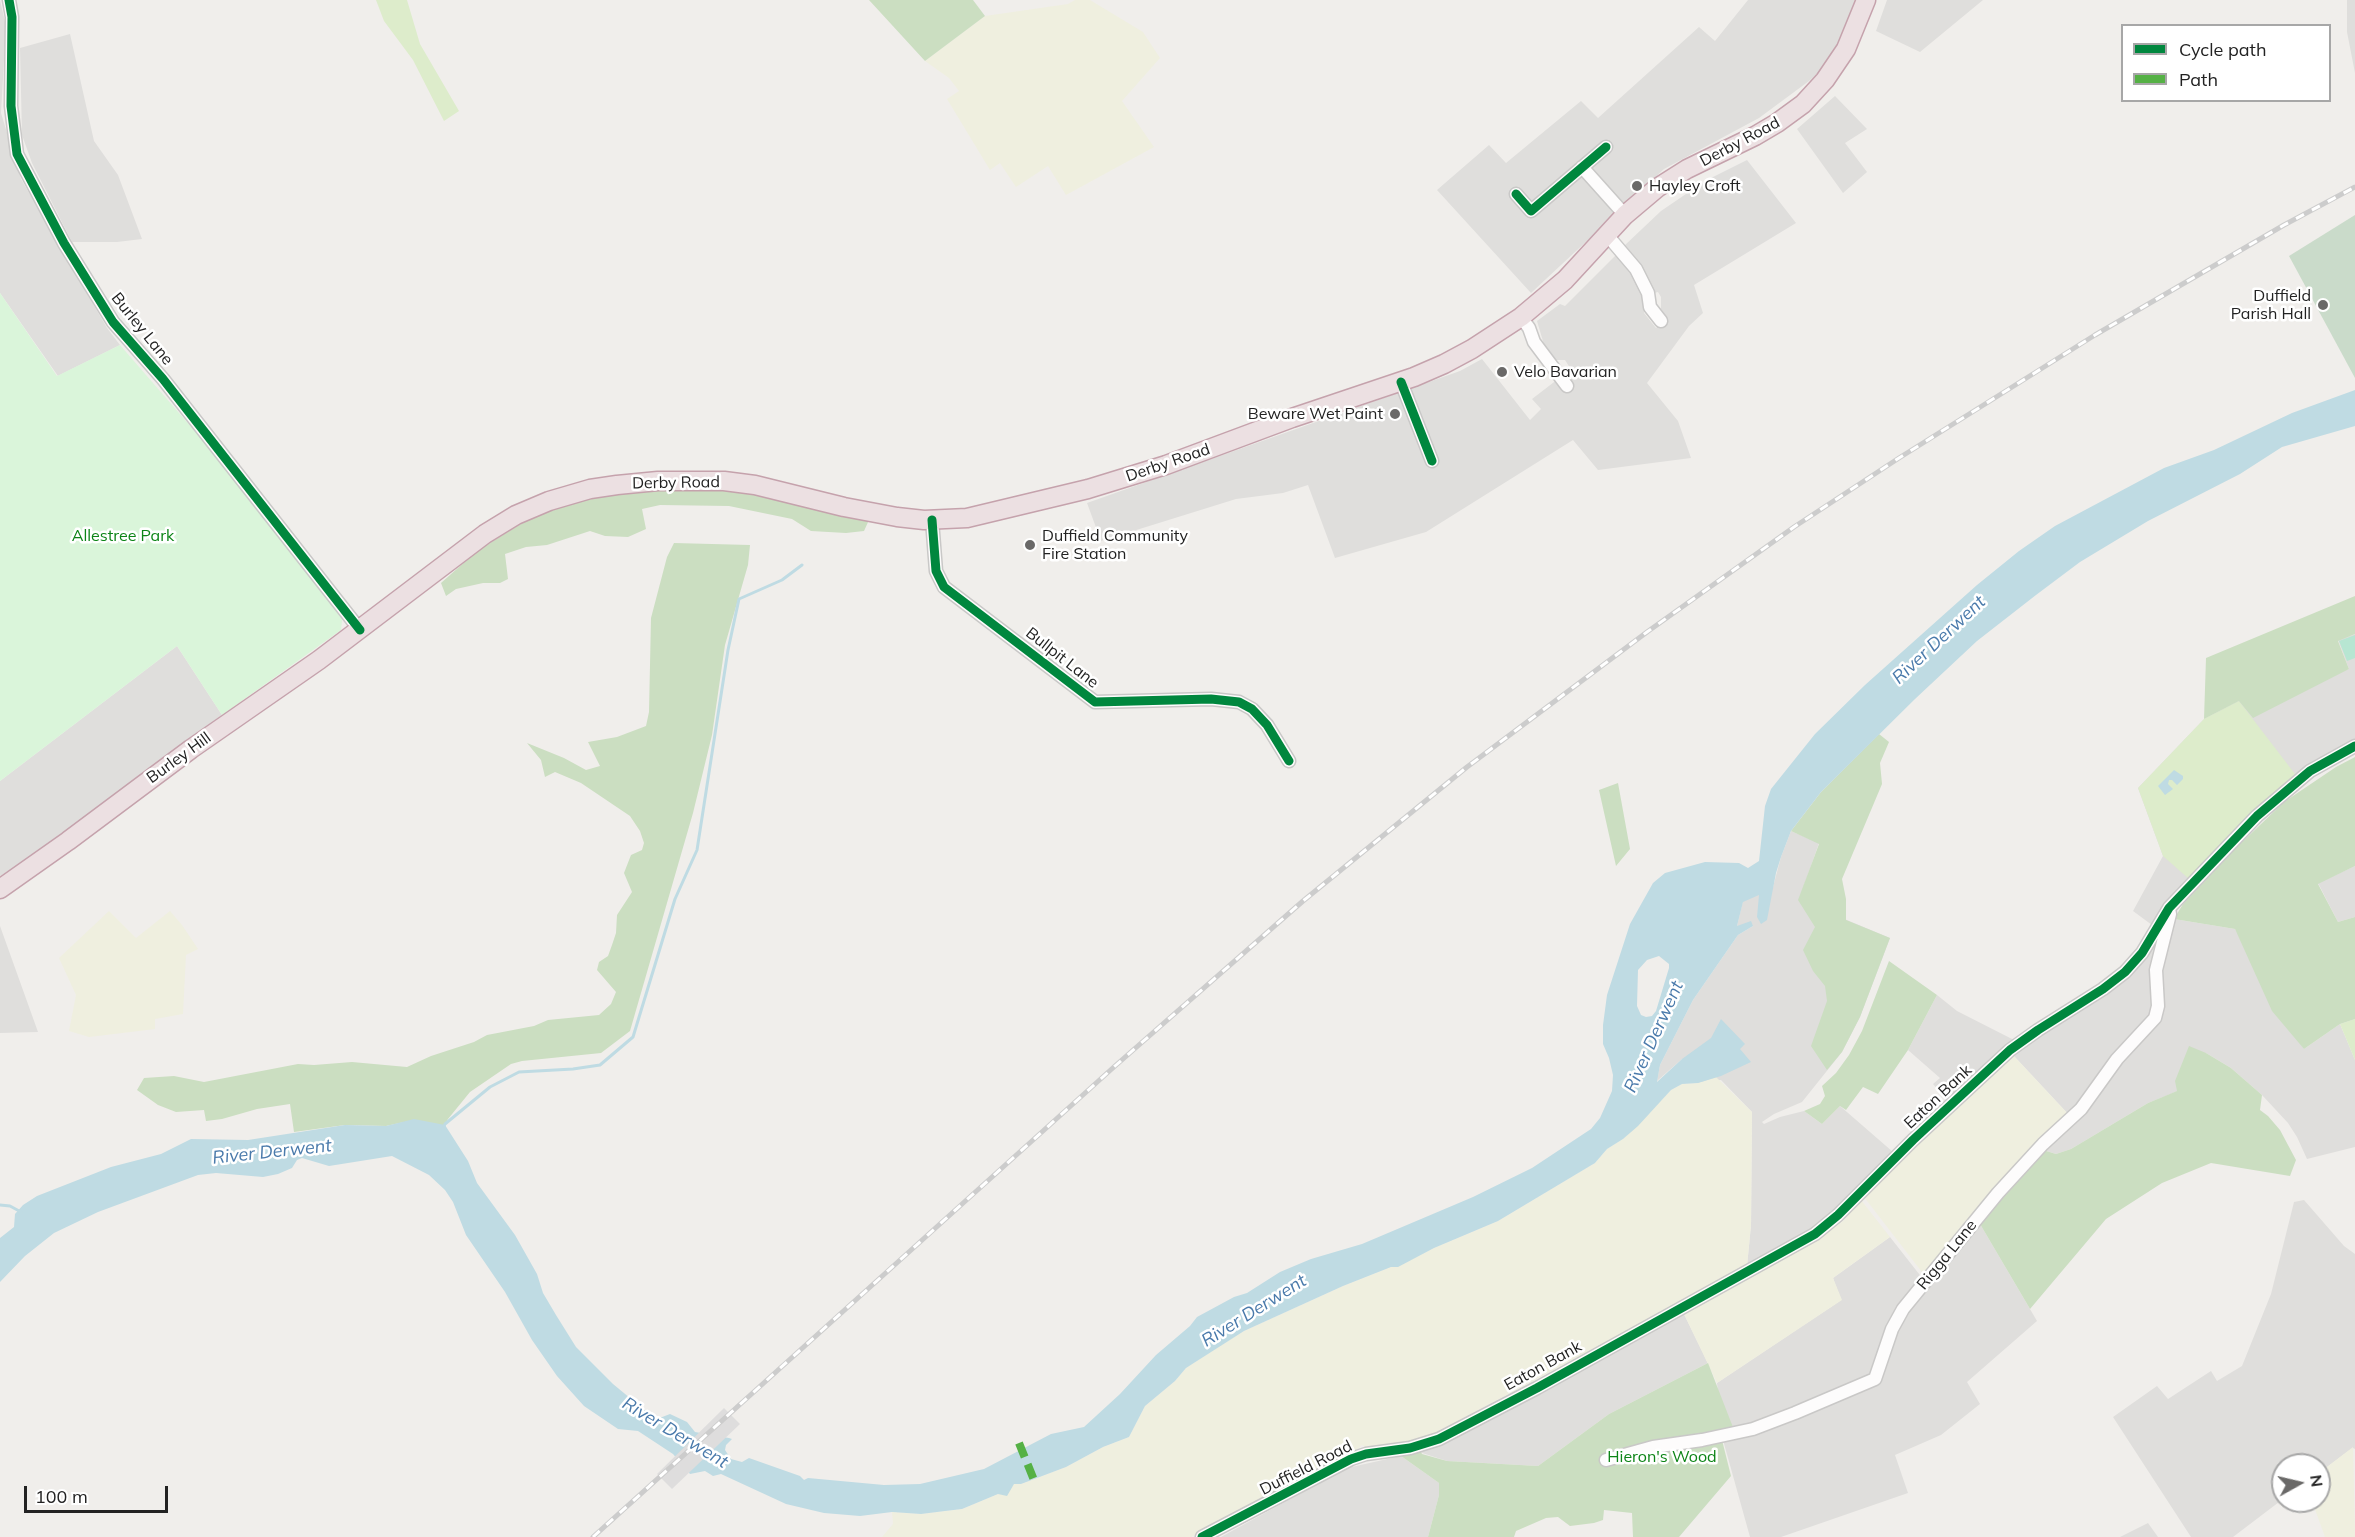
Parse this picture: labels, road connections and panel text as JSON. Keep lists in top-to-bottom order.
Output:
{
  "streets": {
    "highway": ["Derby Road", "Burley Hill"],
    "street": [
      "Burley Lane",
      "Bullpit Lane",
      "Eaton Bank",
      "Rigga Lane",
      "Duffield Road"
    ]
  },
  "crossings": [
    ["Derby Road", "Burley Lane"],
    ["Derby Road", "Bullpit Lane"],
    ["Derby Road", "Burley Hill"],
    ["Burley Lane", "Burley Hill"],
    ["Eaton Bank", "Rigga Lane"],
    ["Eaton Bank", "Duffield Road"]
  ],
  "water": ["River Derwent"],
  "parks": ["Allestree Park", "Hieron's Wood"],
  "places": [
    "Hayley Croft",
    "Duffield Parish Hall",
    "Velo Bavarian",
    "Beware Wet Paint",
    "Duffield Community Fire Station"
  ],
  "legend": ["Cycle path", "Path"],
  "scale_bar": "100 m",
  "north": "right"
}
